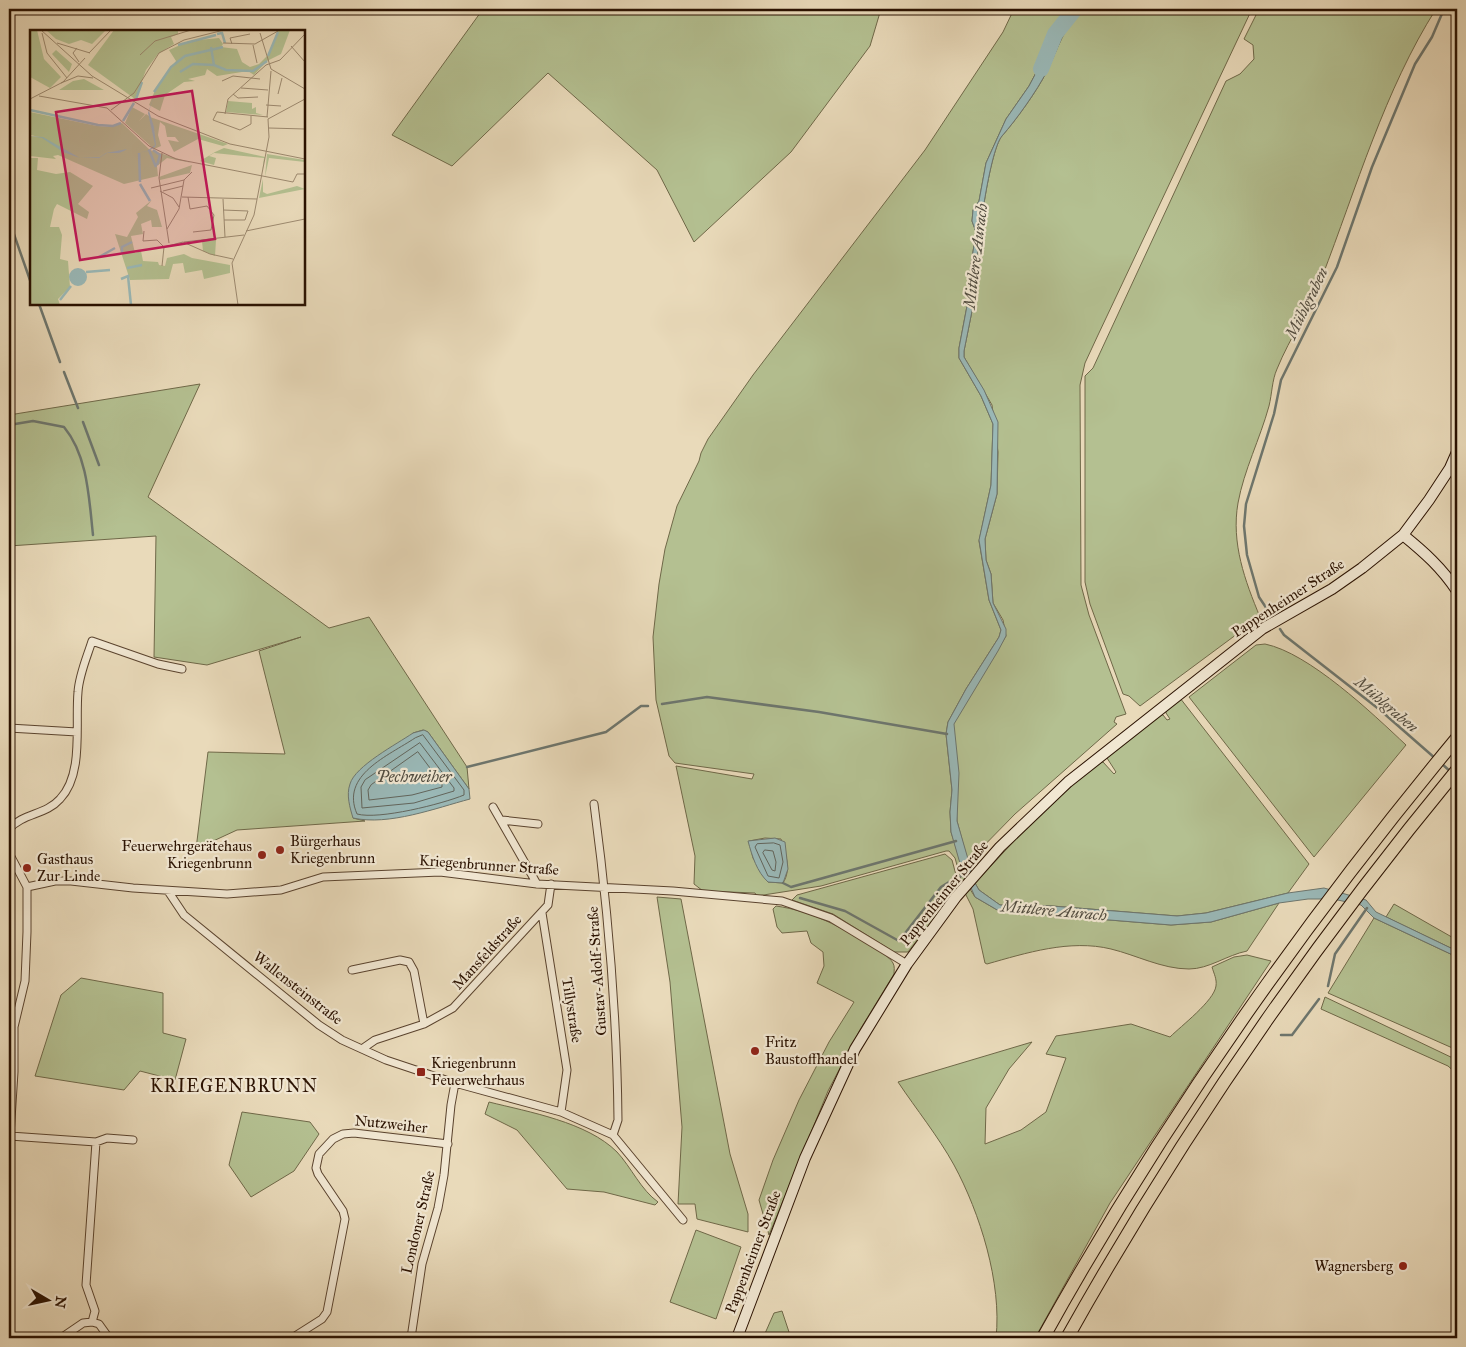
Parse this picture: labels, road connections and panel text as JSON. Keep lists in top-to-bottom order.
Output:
{
  "streets": {
    "street": [
      "Pappenheimer Straße",
      "Kriegenbrunner Straße",
      "Mansfeldstraße",
      "Gustav-Adolf-Straße",
      "Wallensteinstraße",
      "Tillystraße",
      "Nutzweiher",
      "Londoner Straße"
    ]
  },
  "crossings": [
    ["Pappenheimer Straße", "Kriegenbrunner Straße"],
    ["Kriegenbrunner Straße", "Mansfeldstraße"],
    ["Kriegenbrunner Straße", "Gustav-Adolf-Straße"],
    ["Kriegenbrunner Straße", "Wallensteinstraße"],
    ["Mansfeldstraße", "Wallensteinstraße"],
    ["Mansfeldstraße", "Tillystraße"],
    ["Gustav-Adolf-Straße", "Wallensteinstraße"],
    ["Wallensteinstraße", "Tillystraße"],
    ["Wallensteinstraße", "Londoner Straße"],
    ["Nutzweiher", "Londoner Straße"]
  ],
  "districts": ["KRIEGENBRUNN"],
  "water": ["Mittlere Aurach", "Mühlgraben", "Pechweiher"],
  "places": {
    "other": [
      "Bürgerhaus Kriegenbrunn",
      "Feuerwehrgerätehaus Kriegenbrunn",
      "Gasthaus Zur Linde",
      "Fritz Baustoffhandel",
      "Wagnersberg"
    ],
    "transit": ["Kriegenbrunn Feuerwehrhaus"]
  },
  "north": "right"
}
